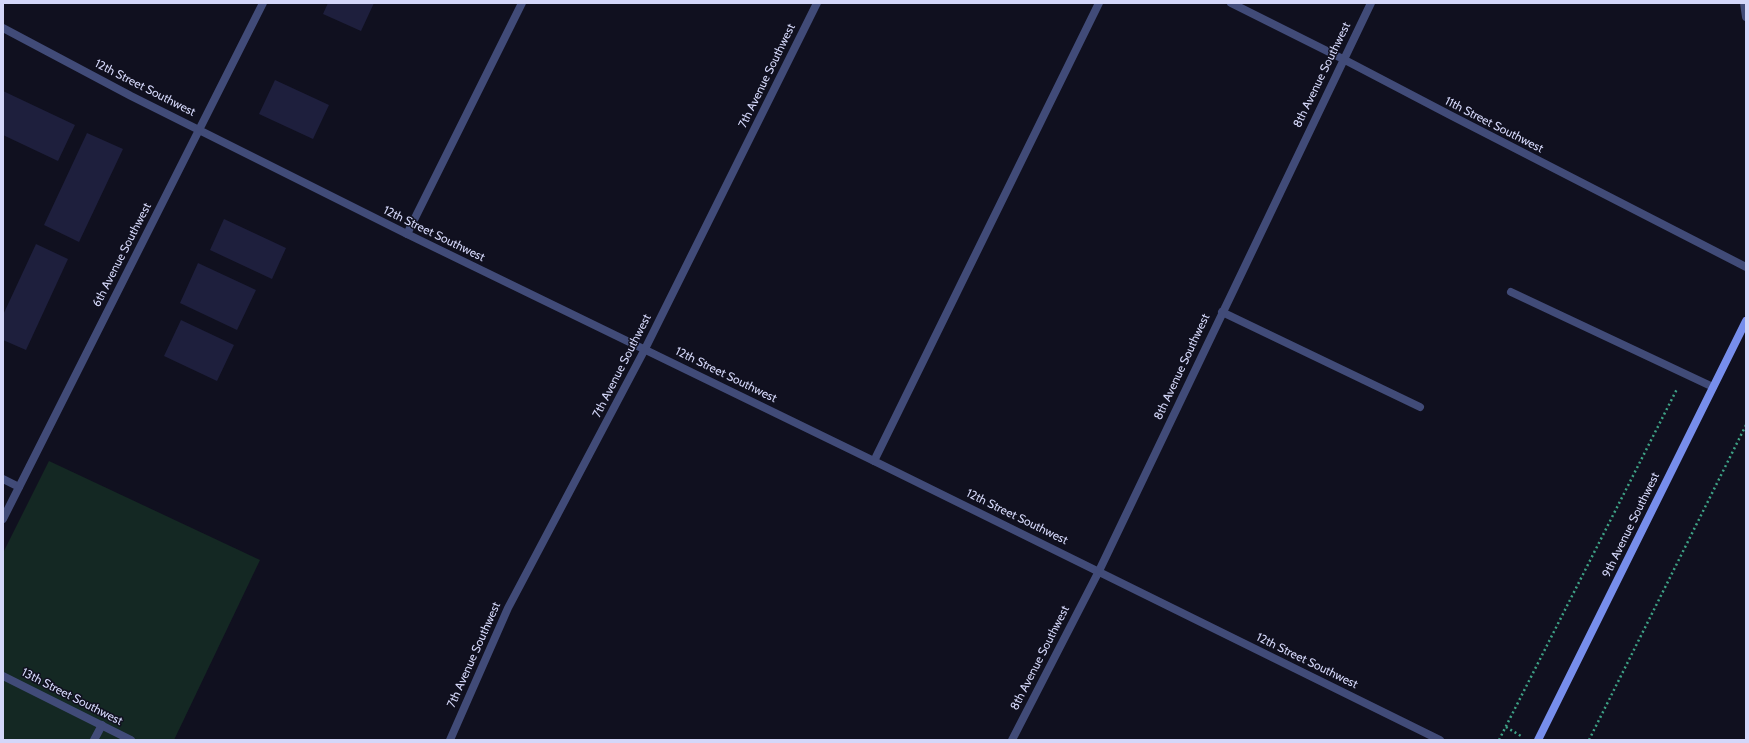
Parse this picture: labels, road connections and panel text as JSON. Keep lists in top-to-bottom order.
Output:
{
  "streets": {
    "street": [
      "8th Avenue Southwest",
      "7th Avenue Southwest",
      "12th Street Southwest",
      "11th Street Southwest",
      "6th Avenue Southwest",
      "9th Avenue Southwest",
      "13th Street Southwest"
    ]
  },
  "crossings": [
    ["8th Avenue Southwest", "12th Street Southwest"],
    ["8th Avenue Southwest", "11th Street Southwest"],
    ["7th Avenue Southwest", "12th Street Southwest"],
    ["12th Street Southwest", "6th Avenue Southwest"]
  ]
}
